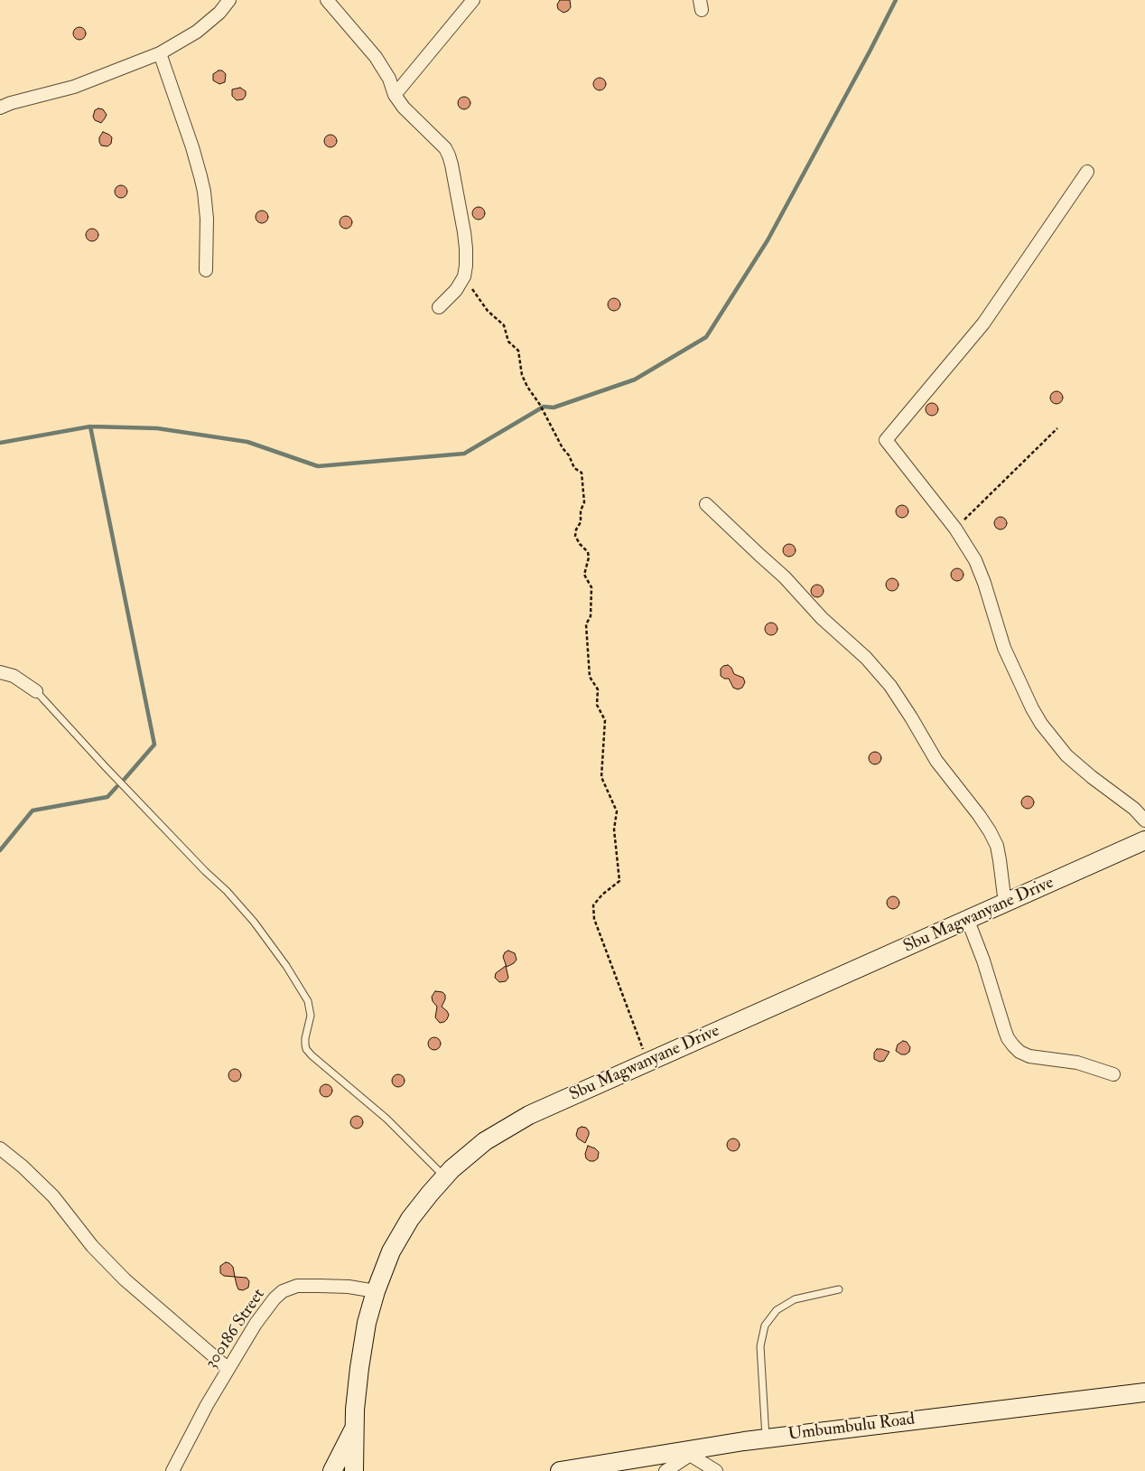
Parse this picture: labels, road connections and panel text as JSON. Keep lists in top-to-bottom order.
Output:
{
  "streets": {
    "main road": ["Sbu Magwanyane Drive", "Umbumbulu Road"],
    "street": ["300186 Street"]
  },
  "crossings": [
    ["Sbu Magwanyane Drive", "300186 Street"]
  ]
}
